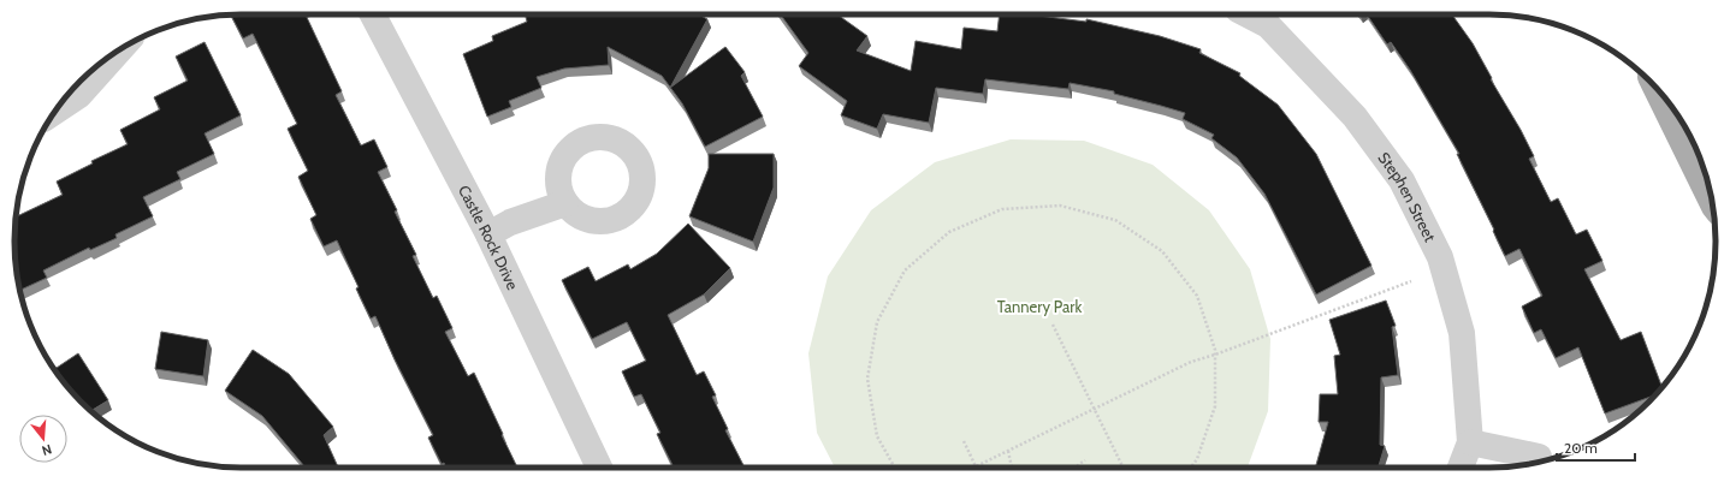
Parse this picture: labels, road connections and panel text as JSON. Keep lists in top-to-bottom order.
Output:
{
  "streets": {
    "street": ["Stephen Street", "Castle Rock Drive"]
  },
  "parks": ["Tannery Park"],
  "scale_bar": "20 m",
  "north": "bottom"
}
